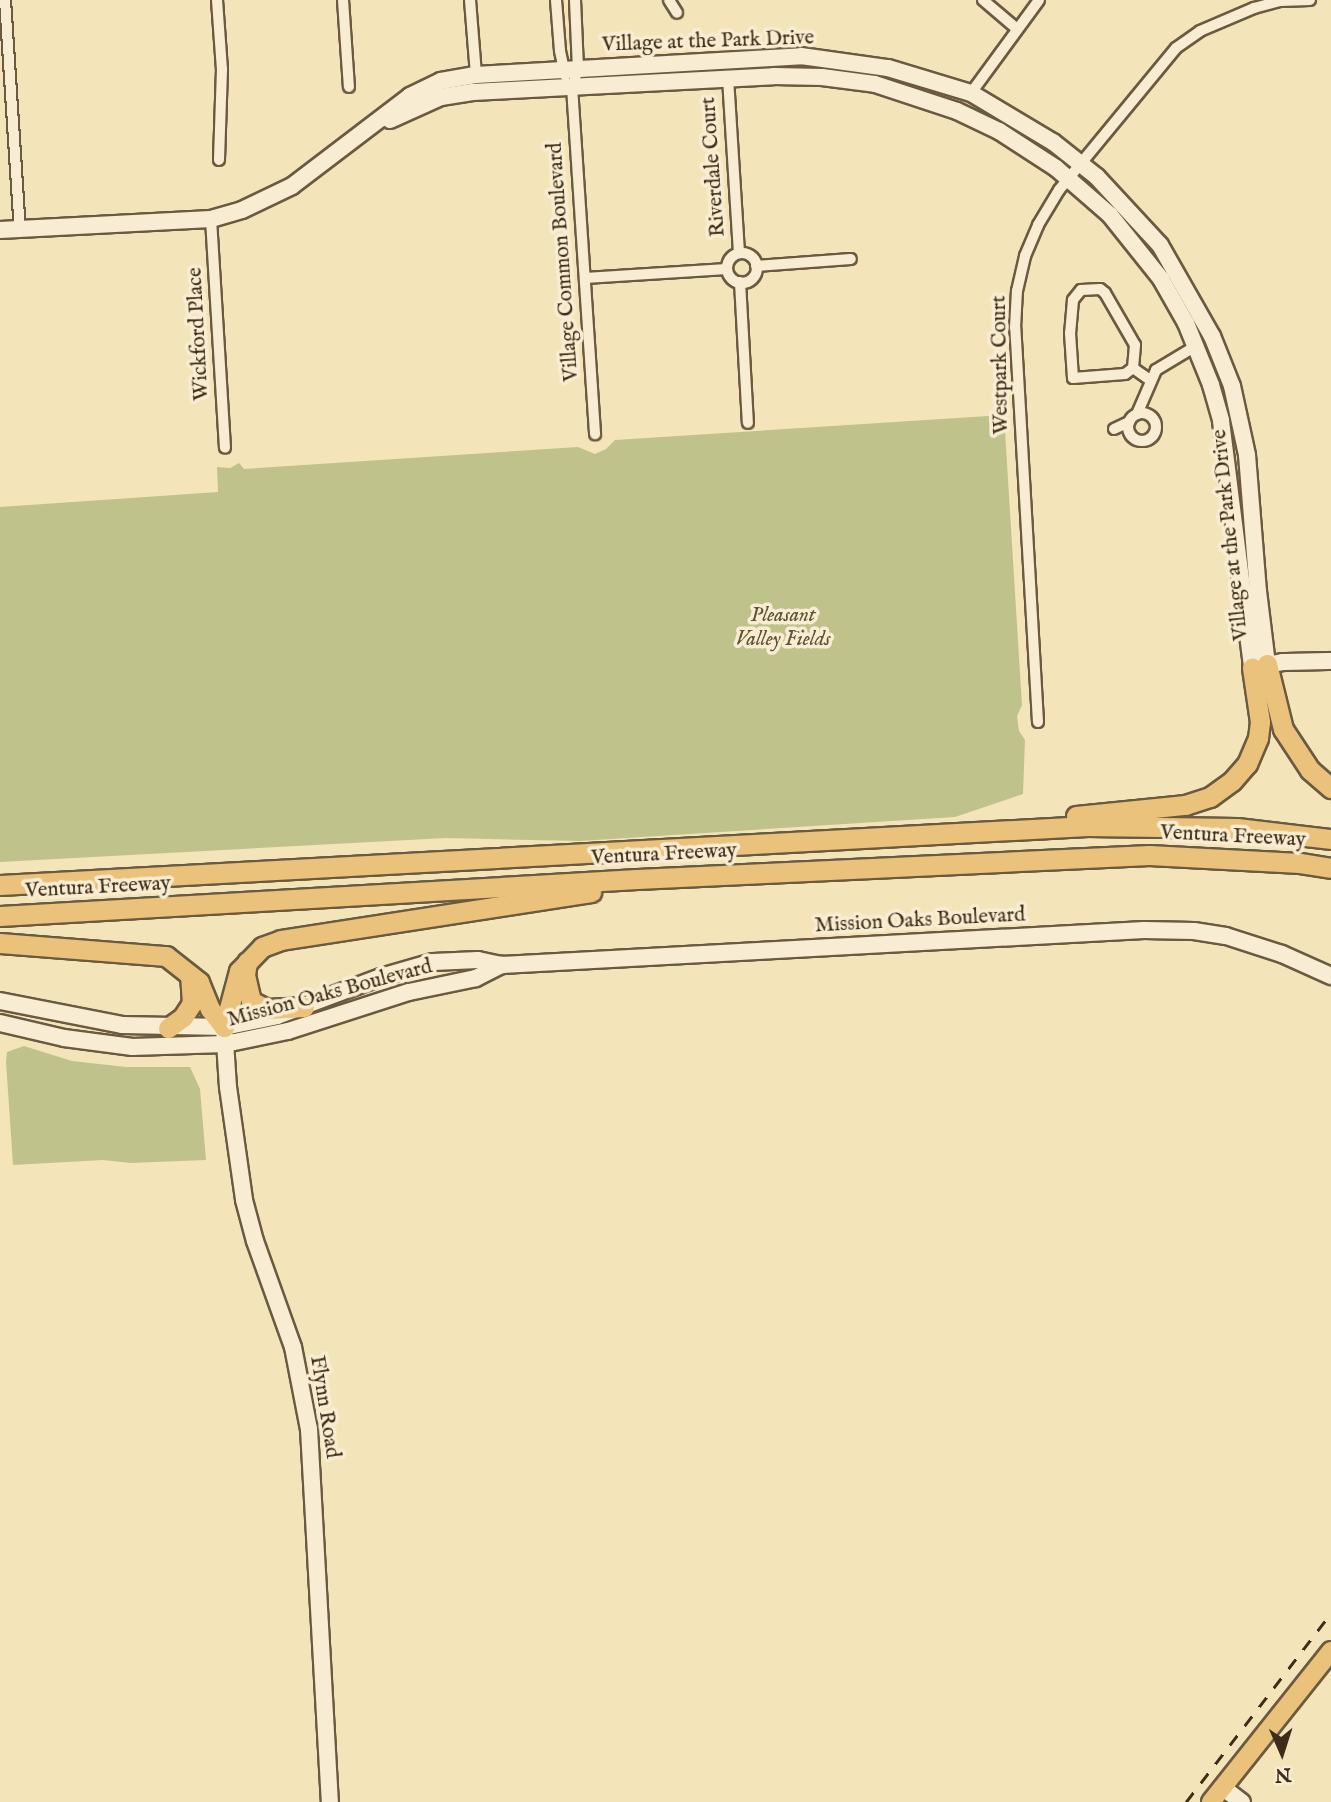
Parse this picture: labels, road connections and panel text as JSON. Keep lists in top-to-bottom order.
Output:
{
  "streets": {
    "highway": ["Ventura Freeway"],
    "street": [
      "Village at the Park Drive",
      "Riverdale Court",
      "Village Common Boulevard",
      "Wickford Place",
      "Westpark Court",
      "Mission Oaks Boulevard",
      "Flynn Road"
    ]
  },
  "crossings": [
    ["Village at the Park Drive", "Riverdale Court"],
    ["Village at the Park Drive", "Village Common Boulevard"],
    ["Village at the Park Drive", "Wickford Place"],
    ["Village at the Park Drive", "Westpark Court"],
    ["Mission Oaks Boulevard", "Flynn Road"]
  ],
  "parks": ["Pleasant Valley Fields"],
  "north": "bottom"
}
